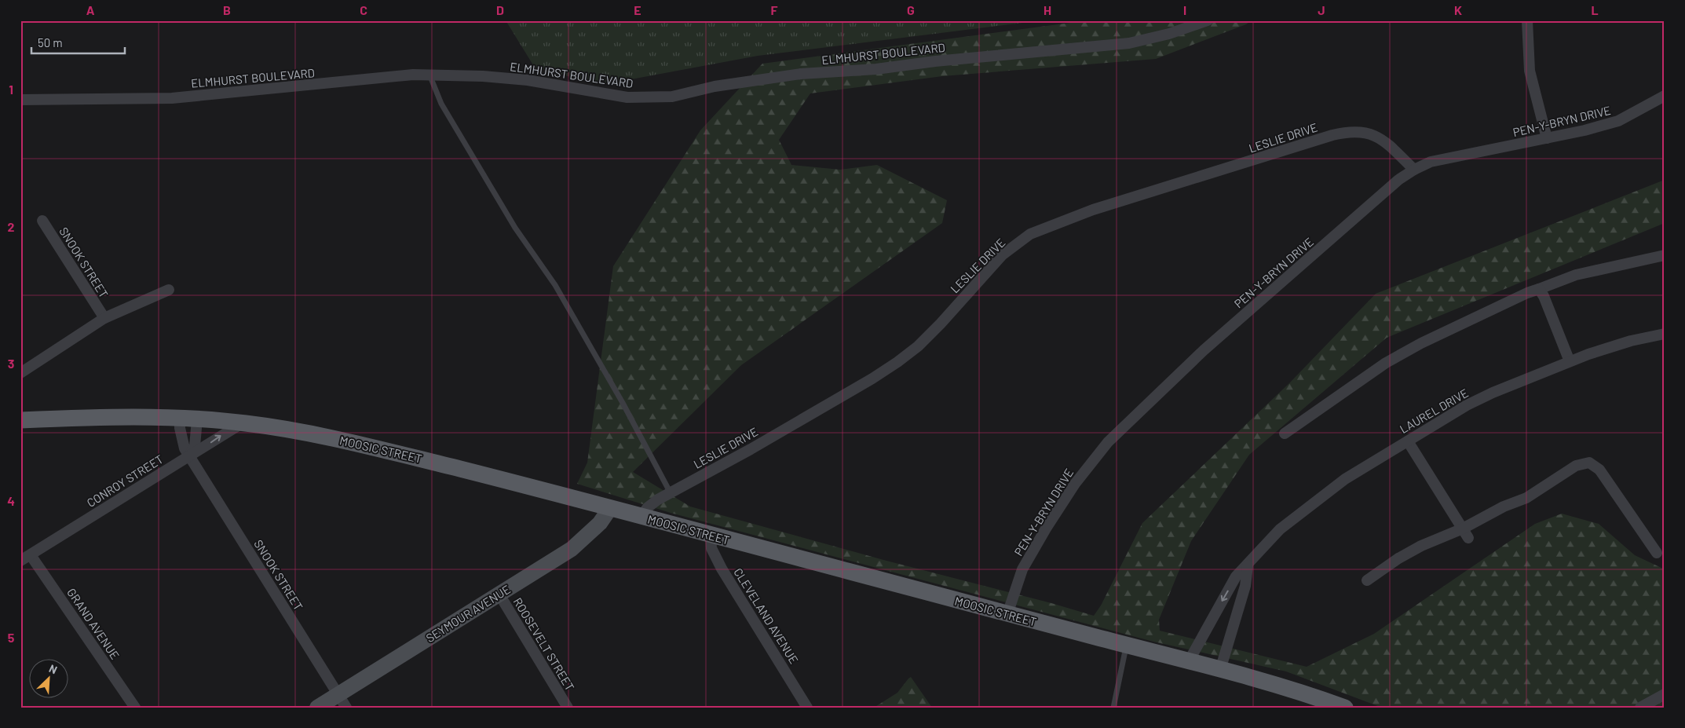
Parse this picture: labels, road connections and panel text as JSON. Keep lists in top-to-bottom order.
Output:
{
  "streets": {
    "main road": ["MOOSIC STREET"],
    "street": [
      "ELMHURST BOULEVARD",
      "PEN-Y-BRYN DRIVE",
      "LESLIE DRIVE",
      "SNOOK STREET",
      "LAUREL DRIVE",
      "CONROY STREET",
      "SEYMOUR AVENUE",
      "CLEVELAND AVENUE",
      "GRAND AVENUE",
      "ROOSEVELT STREET"
    ]
  },
  "crossings": [
    ["PEN-Y-BRYN DRIVE", "LESLIE DRIVE"],
    ["PEN-Y-BRYN DRIVE", "MOOSIC STREET"],
    ["LESLIE DRIVE", "MOOSIC STREET"],
    ["SNOOK STREET", "MOOSIC STREET"],
    ["SNOOK STREET", "CONROY STREET"],
    ["SNOOK STREET", "SEYMOUR AVENUE"],
    ["LAUREL DRIVE", "MOOSIC STREET"],
    ["MOOSIC STREET", "CONROY STREET"],
    ["MOOSIC STREET", "SEYMOUR AVENUE"],
    ["MOOSIC STREET", "CLEVELAND AVENUE"],
    ["CONROY STREET", "GRAND AVENUE"],
    ["SEYMOUR AVENUE", "ROOSEVELT STREET"]
  ],
  "scale_bar": "50 m",
  "north": "top right",
  "grid": {
    "columns": [
      "A",
      "B",
      "C",
      "D",
      "E",
      "F",
      "G",
      "H",
      "I",
      "J",
      "K",
      "L"
    ],
    "rows": [
      "1",
      "2",
      "3",
      "4",
      "5"
    ]
  }
}
